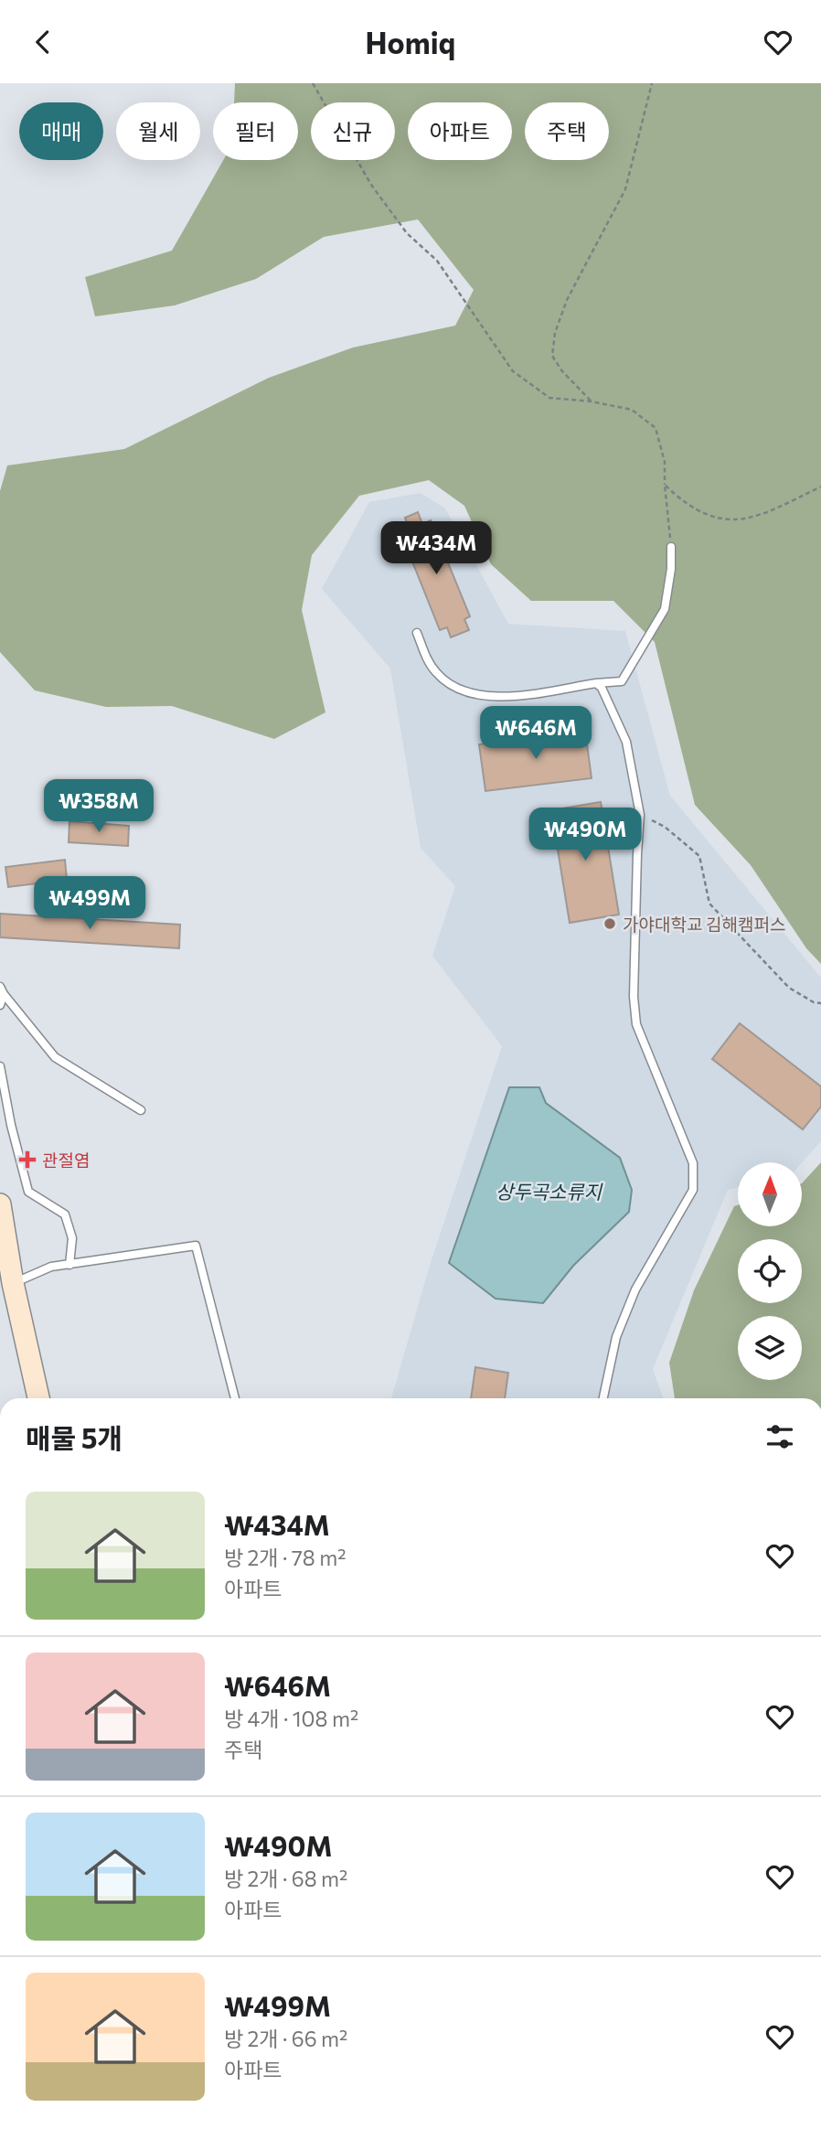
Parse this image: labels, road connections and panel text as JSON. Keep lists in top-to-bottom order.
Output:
{
  "water": ["상두곡소류지"],
  "places": {
    "other": ["가야대학교 김해캠퍼스"],
    "health": ["관절염"]
  },
  "north": "top",
  "page": {
    "header": "Homiq",
    "chip": [
      "매매",
      "월세",
      "필터",
      "신규",
      "아파트",
      "주택"
    ],
    "price": [
      "₩434M",
      "₩646M",
      "₩358M",
      "₩490M",
      "₩499M"
    ],
    "heading": "매물 5개",
    "list": [
      {
        "name": "₩434M",
        "note": "방 2개 · 78 m² · 아파트"
      },
      {
        "name": "₩646M",
        "note": "방 4개 · 108 m² · 주택"
      },
      {
        "name": "₩490M",
        "note": "방 2개 · 68 m² · 아파트"
      },
      {
        "name": "₩499M",
        "note": "방 2개 · 66 m² · 아파트"
      }
    ]
  }
}
